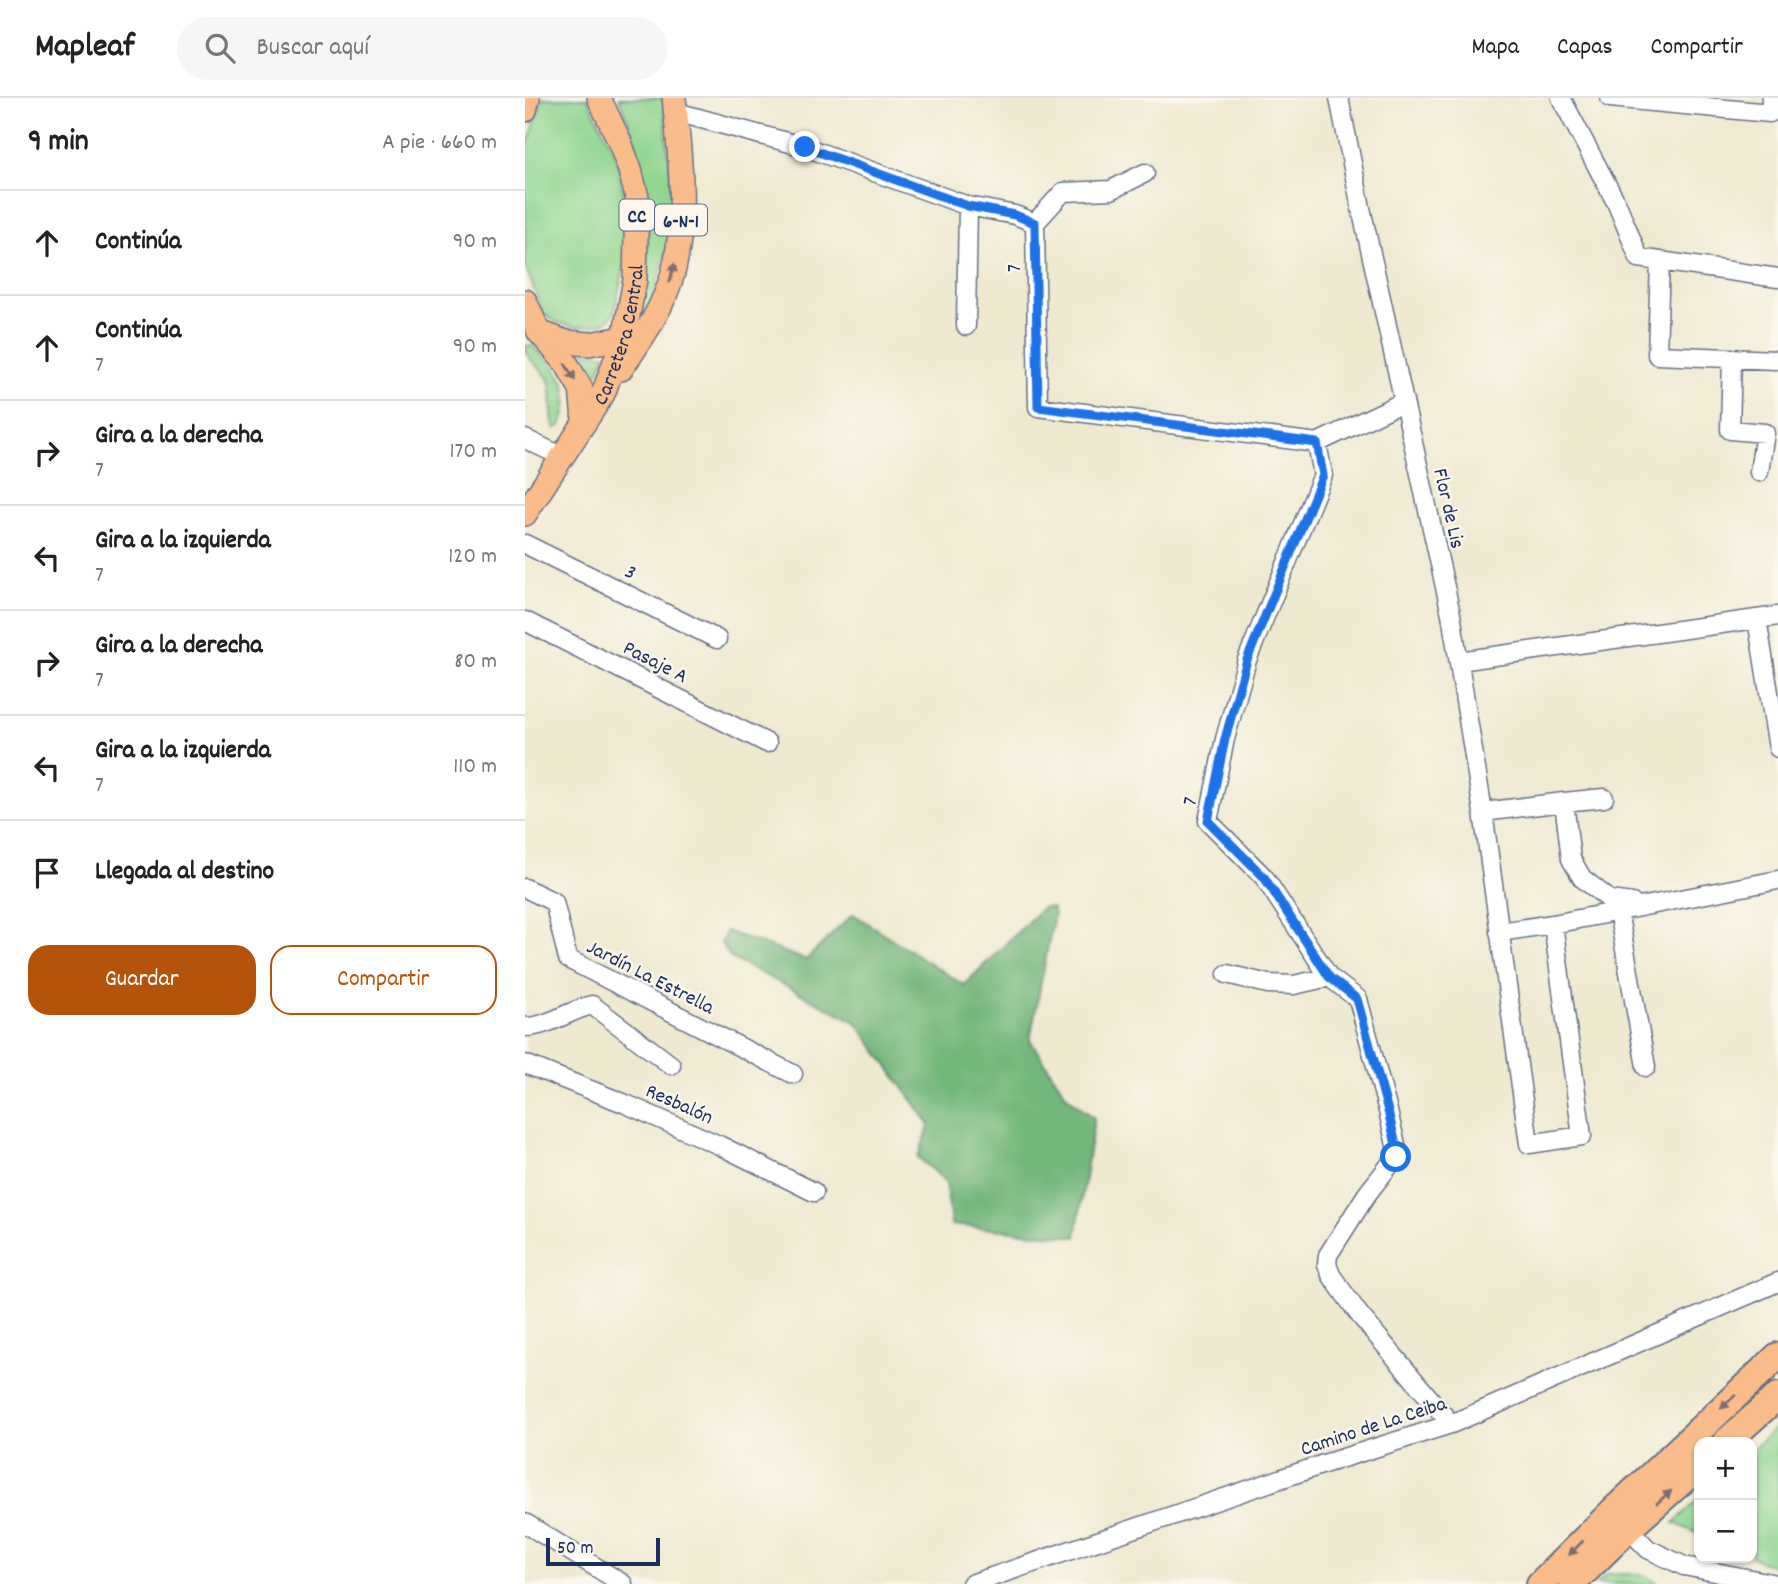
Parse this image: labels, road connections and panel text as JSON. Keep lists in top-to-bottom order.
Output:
{
  "streets": {
    "main road": ["CC", "6-N-1", "Carretera Central"],
    "street": [
      "7",
      "Flor de Lis",
      "3",
      "Pasaje A",
      "Jardín La Estrella",
      "Resbalón",
      "Camino de La Ceiba"
    ]
  },
  "crossings": [
    ["6-N-1", "Carretera Central"]
  ],
  "scale_bar": "50 m",
  "page": {
    "header": "Mapleaf",
    "search": "Buscar aquí",
    "nav": ["Mapa", "Capas", "Compartir"],
    "heading": ["9 min", "A pie · 660 m"],
    "list": [
      ["Continúa", "90 m"],
      ["Continúa", "7", "90 m"],
      ["Gira a la derecha", "7", "170 m"],
      ["Gira a la izquierda", "7", "120 m"],
      ["Gira a la derecha", "7", "80 m"],
      ["Gira a la izquierda", "7", "110 m"],
      "Llegada al destino"
    ],
    "buttons": ["Guardar", "Compartir"],
    "map_buttons": ["+", "−"],
    "scale": "50 m"
  }
}
